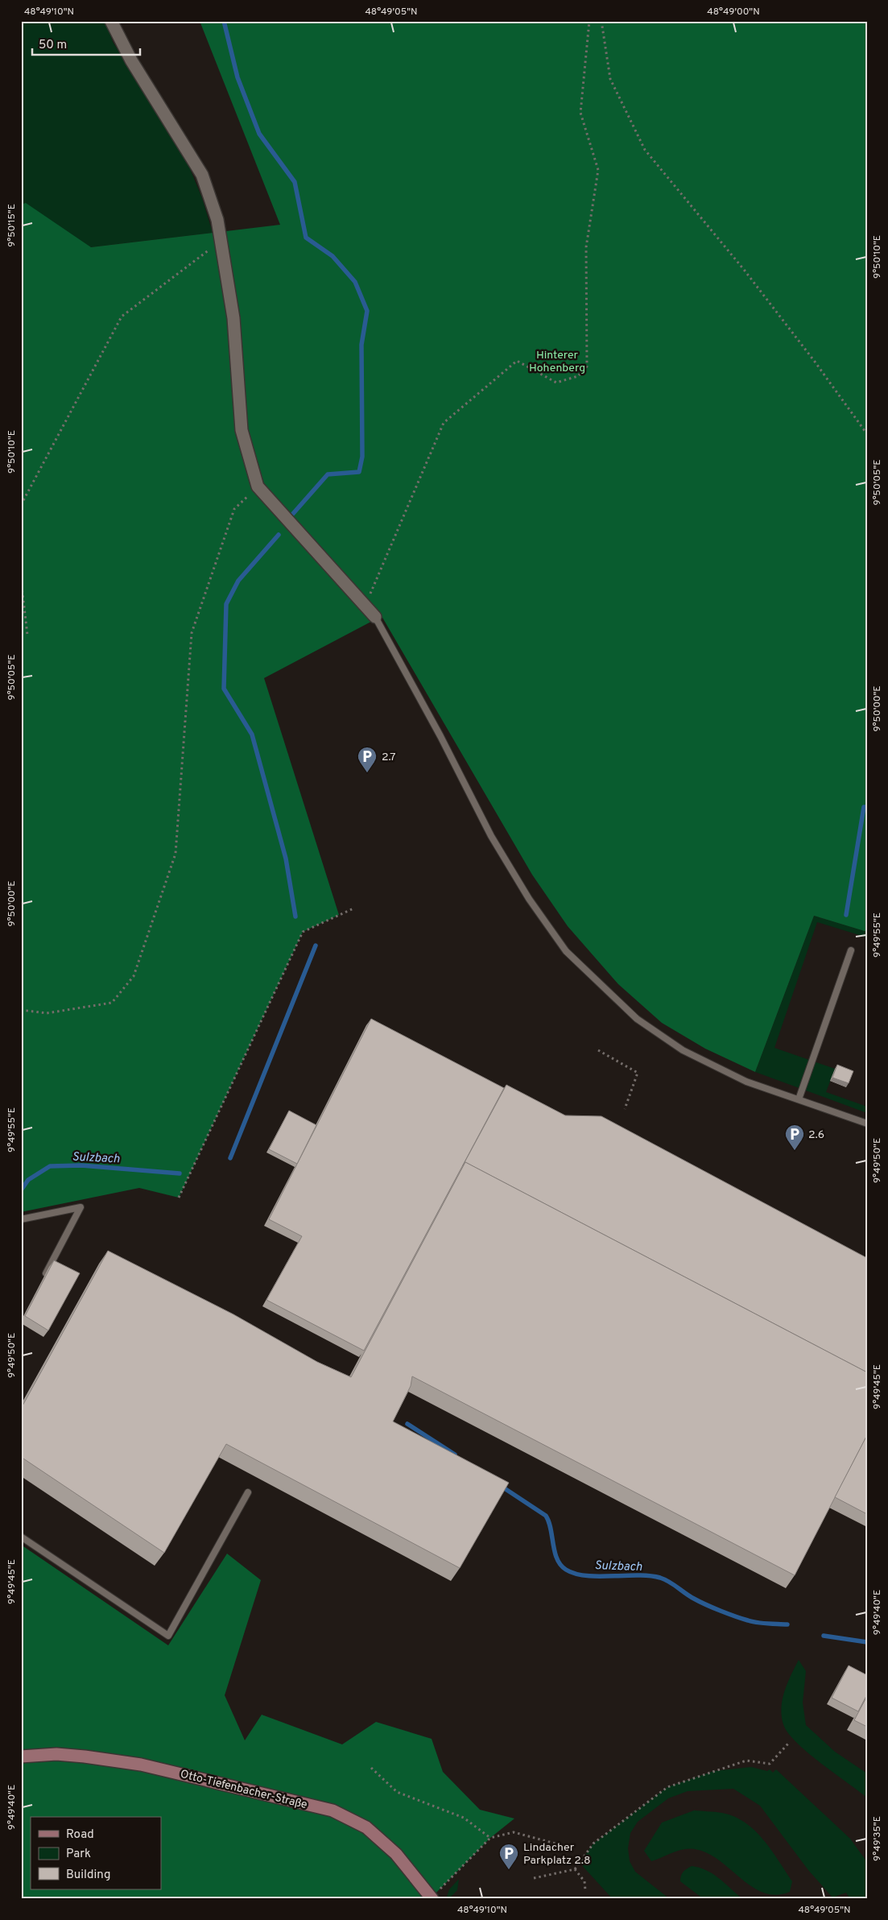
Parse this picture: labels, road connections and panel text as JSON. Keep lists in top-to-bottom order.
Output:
{
  "streets": {
    "street": ["Otto-Tiefenbacher-Straße"]
  },
  "water": ["Sulzbach"],
  "parks": ["Hinterer Hohenberg"],
  "places": {
    "parking": ["2.7", "2.6", "Lindacher Parkplatz 2.8"]
  },
  "legend": ["Road", "Park", "Building"],
  "scale_bar": "50 m",
  "coordinates": [
    "48°49'10\"N",
    "48°49'05\"N",
    "48°49'00\"N",
    "9°50'15\"E",
    "9°50'10\"E",
    "9°50'05\"E",
    "9°50'00\"E",
    "9°49'55\"E",
    "9°49'50\"E",
    "9°49'45\"E",
    "9°49'40\"E",
    "9°49'35\"E"
  ]
}
